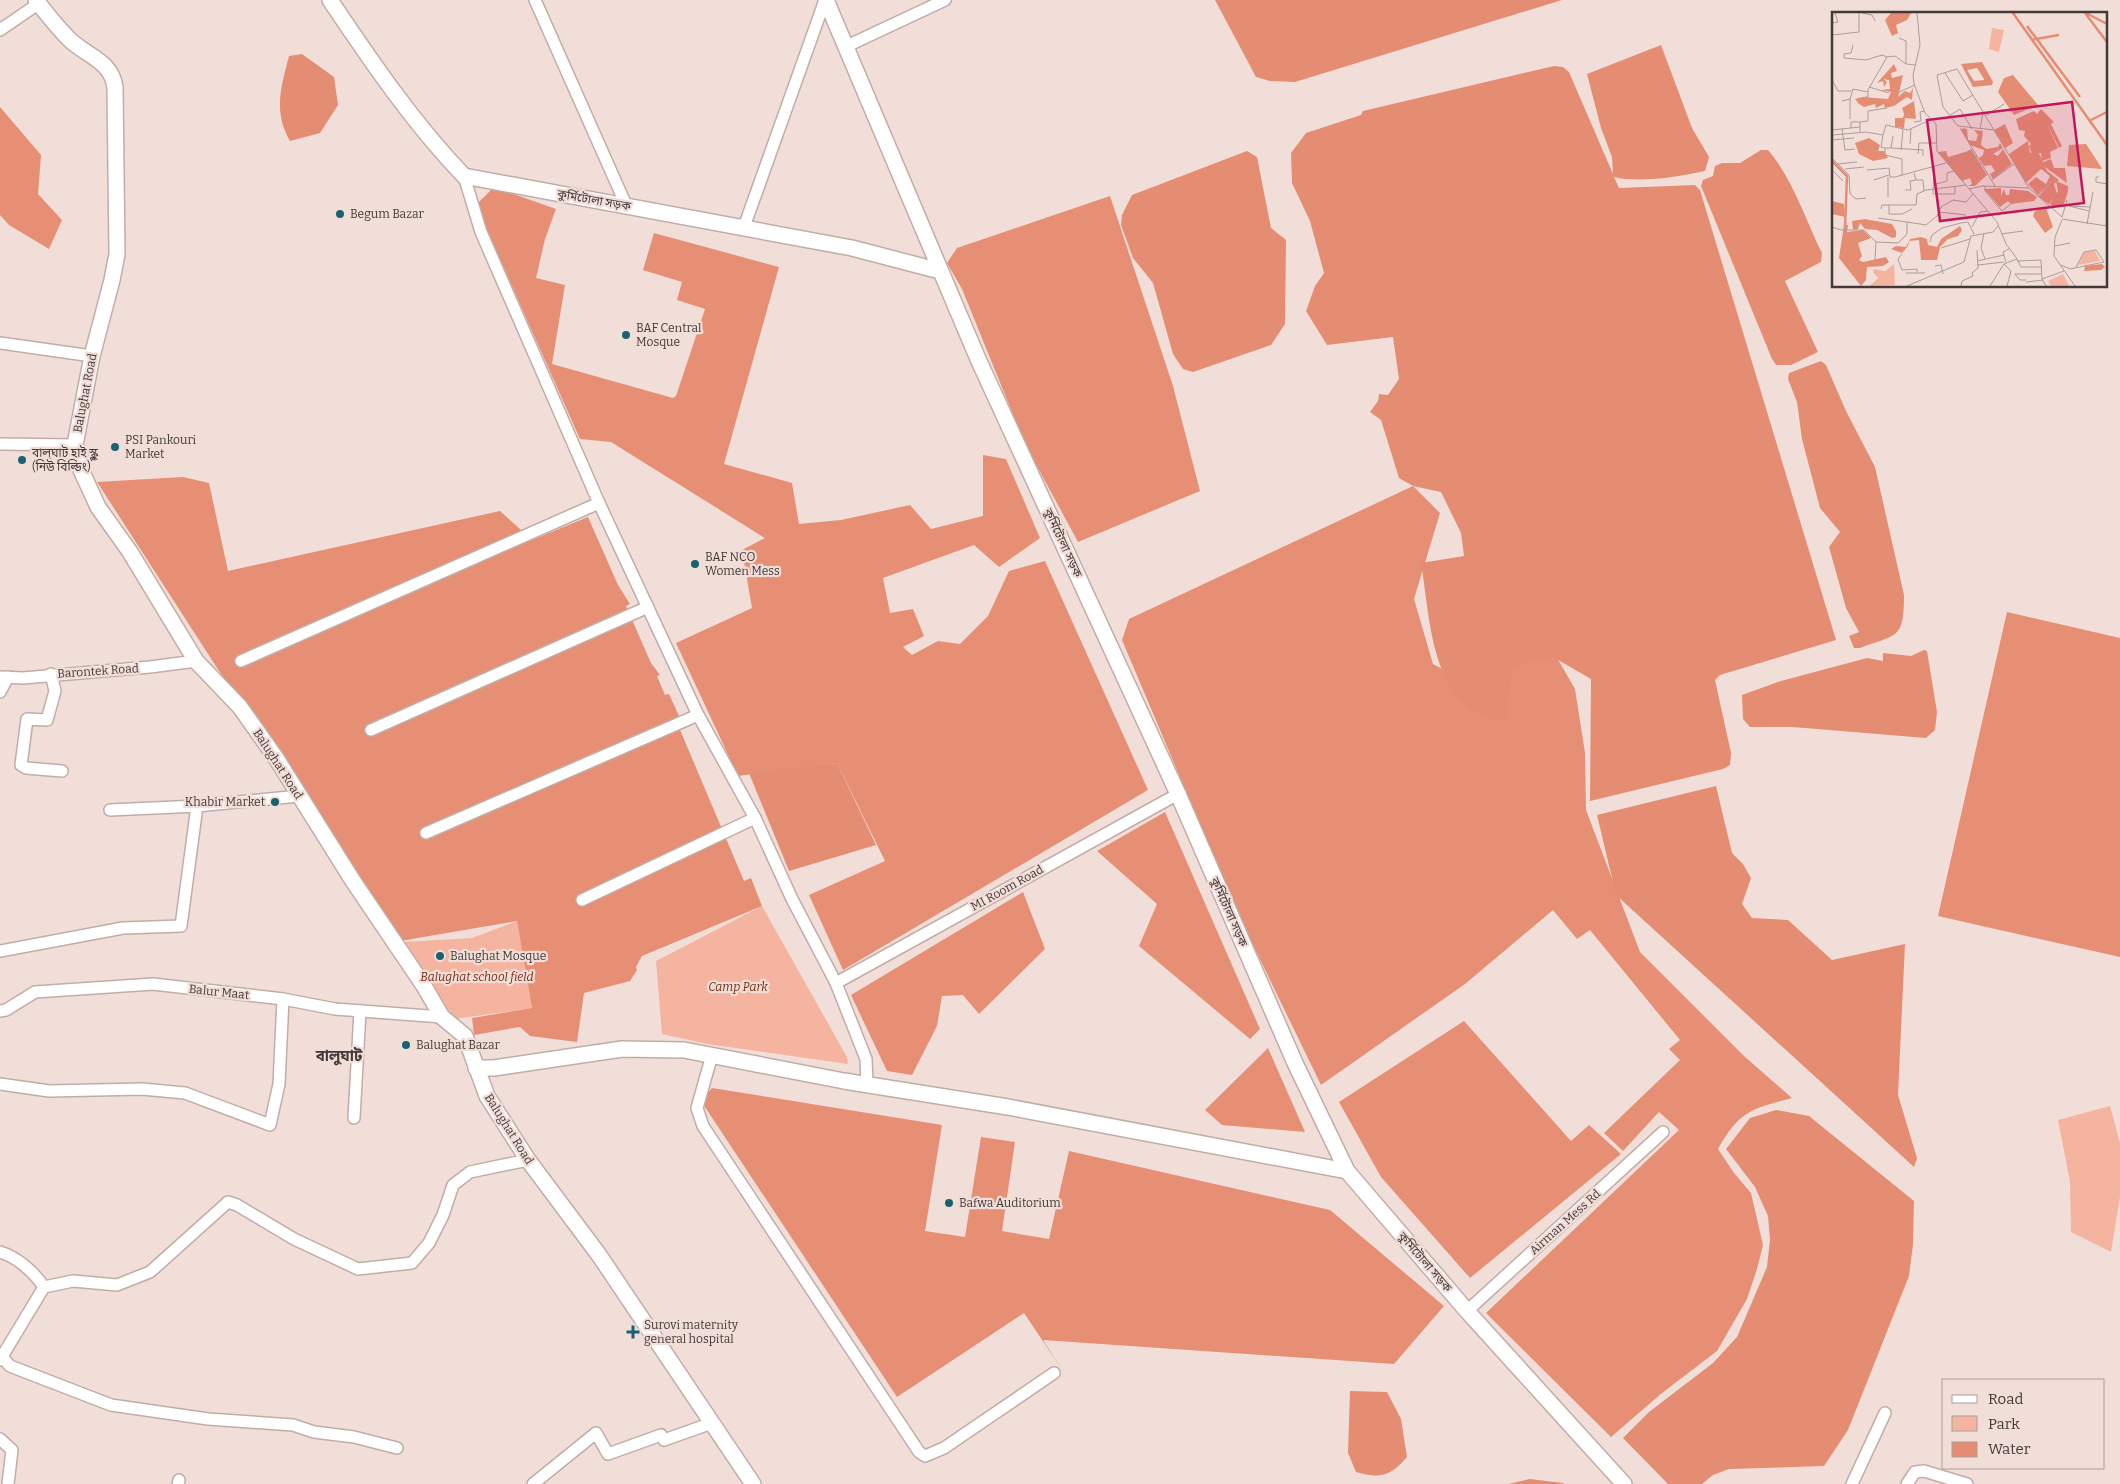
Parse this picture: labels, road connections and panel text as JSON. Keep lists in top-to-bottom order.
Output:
{
  "streets": {
    "street": [
      "কুর্মিটোলা সড়ক",
      "Balughat Road",
      "Barontek Road",
      "MI Room Road",
      "Balur Maat",
      "Airman Mess Rd"
    ]
  },
  "crossings": [
    ["কুর্মিটোলা সড়ক", "MI Room Road"],
    ["কুর্মিটোলা সড়ক", "Airman Mess Rd"],
    ["Balughat Road", "Barontek Road"],
    ["Balughat Road", "Balur Maat"]
  ],
  "districts": ["বালুঘাট"],
  "parks": ["Balughat school field", "Camp Park"],
  "places": {
    "other": [
      "Begum Bazar",
      "BAF Central Mosque",
      "PSI Pankouri Market",
      "বালুঘাট হাই স্কুল (নিউ বিল্ডিং)",
      "BAF NCO Women Mess",
      "Khabir Market",
      "Balughat Mosque",
      "Balughat Bazar",
      "Bafwa Auditorium"
    ],
    "health": ["Surovi maternity general hospital"]
  },
  "legend": ["Road", "Park", "Water"]
}
